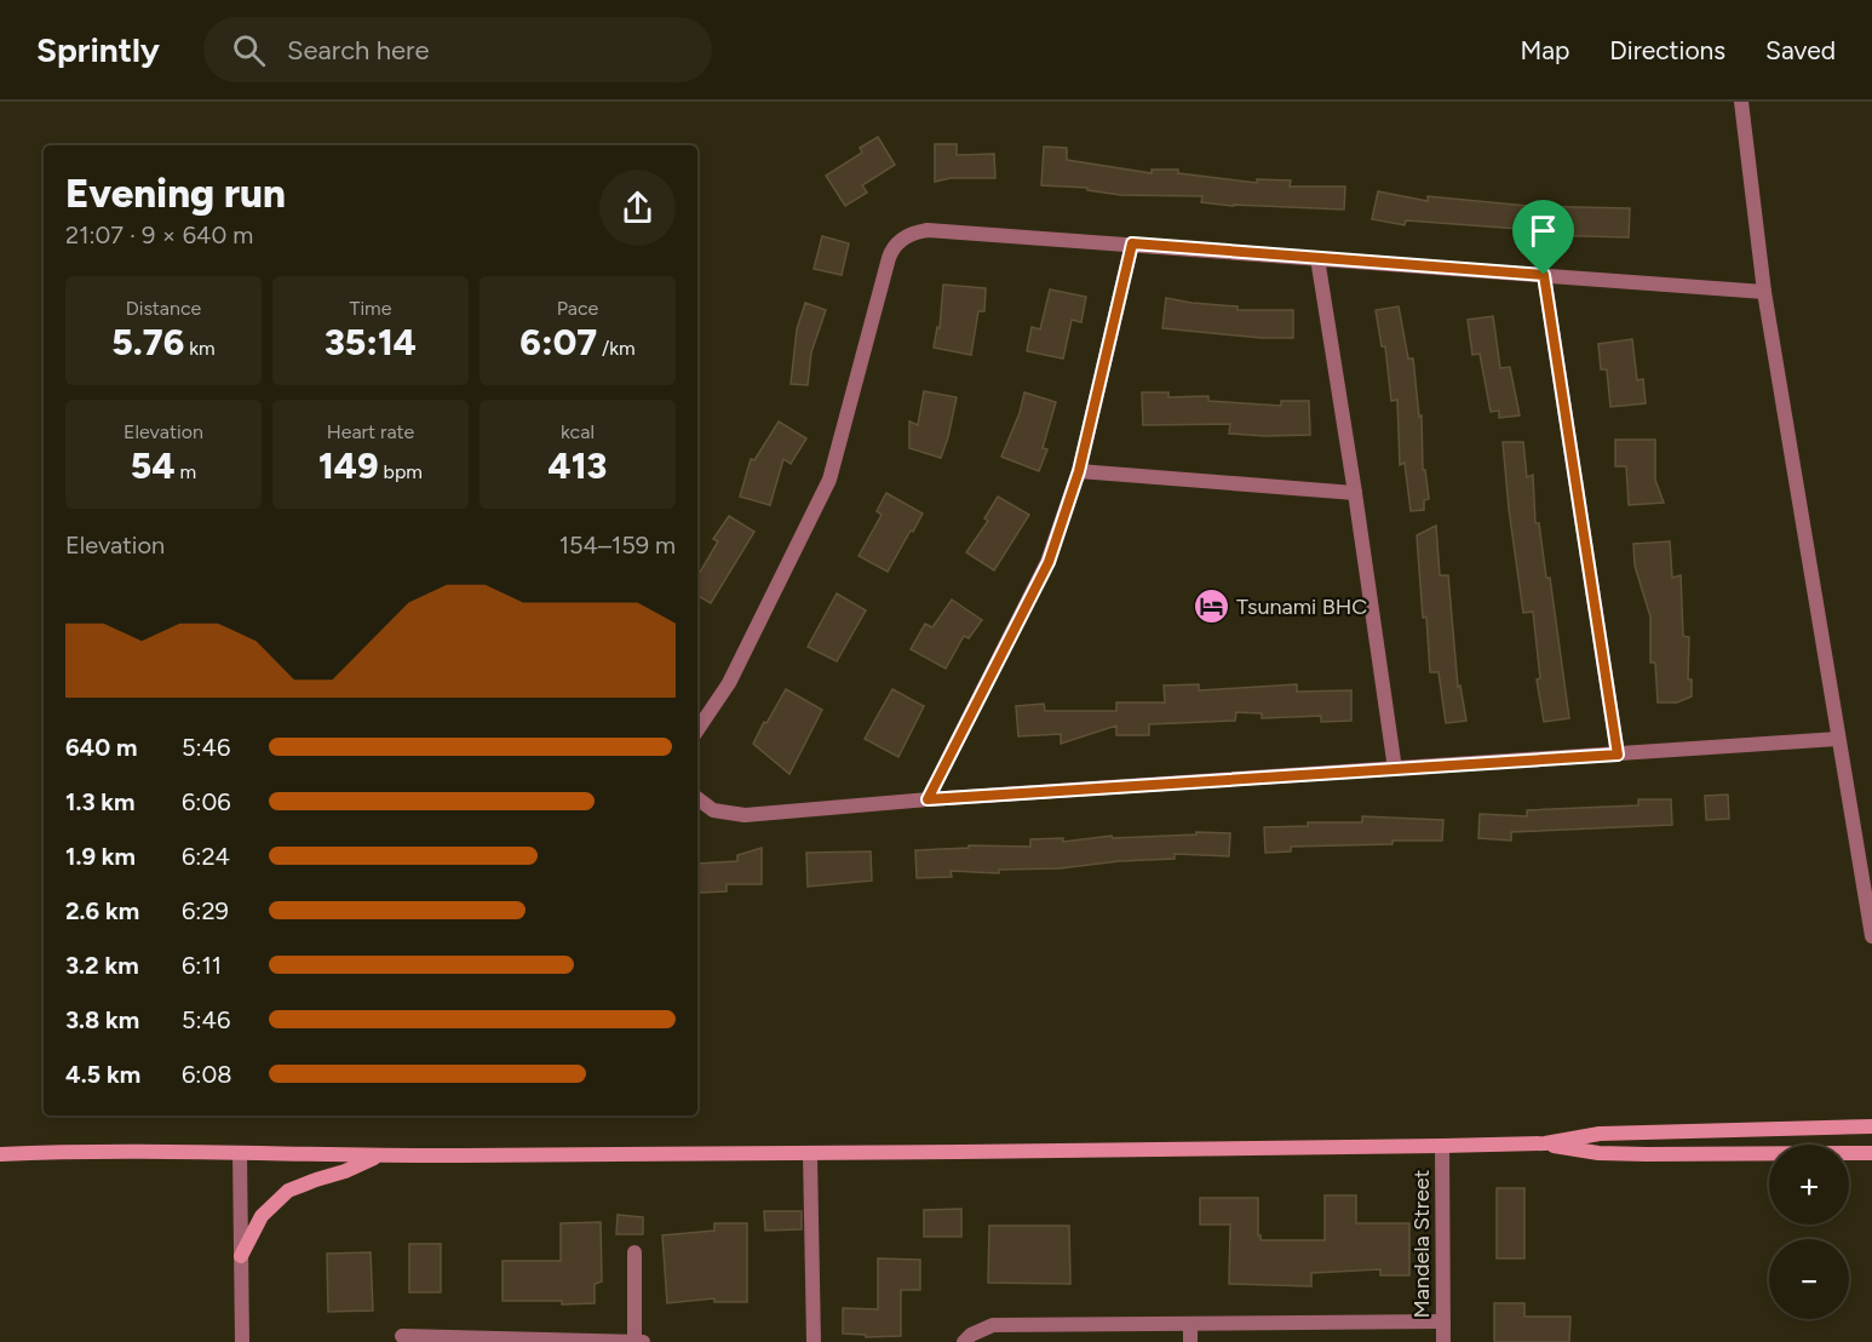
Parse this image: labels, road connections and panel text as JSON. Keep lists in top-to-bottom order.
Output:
{
  "streets": {
    "street": ["Mandela Street"]
  },
  "places": {
    "hotel": ["Tsunami BHC"]
  },
  "page": {
    "header": "Sprintly",
    "search": "Search here",
    "nav": ["Map", "Directions", "Saved"],
    "heading": ["Evening run", "21:07 · 9 × 640 m"],
    "stats": [
      ["Distance", "5.76 km"],
      ["Time", "35:14"],
      ["Pace", "6:07 /km"],
      ["Elevation", "54 m"],
      ["Heart rate", "149 bpm"],
      ["kcal", "413"]
    ],
    "chart": ["Elevation", "154–159 m"],
    "list": [
      {
        "name": "640 m",
        "note": "5:46"
      },
      {
        "name": "1.3 km",
        "note": "6:06"
      },
      {
        "name": "1.9 km",
        "note": "6:24"
      },
      {
        "name": "2.6 km",
        "note": "6:29"
      },
      {
        "name": "3.2 km",
        "note": "6:11"
      },
      {
        "name": "3.8 km",
        "note": "5:46"
      },
      {
        "name": "4.5 km",
        "note": "6:08"
      }
    ],
    "map_buttons": ["+", "−"]
  }
}
